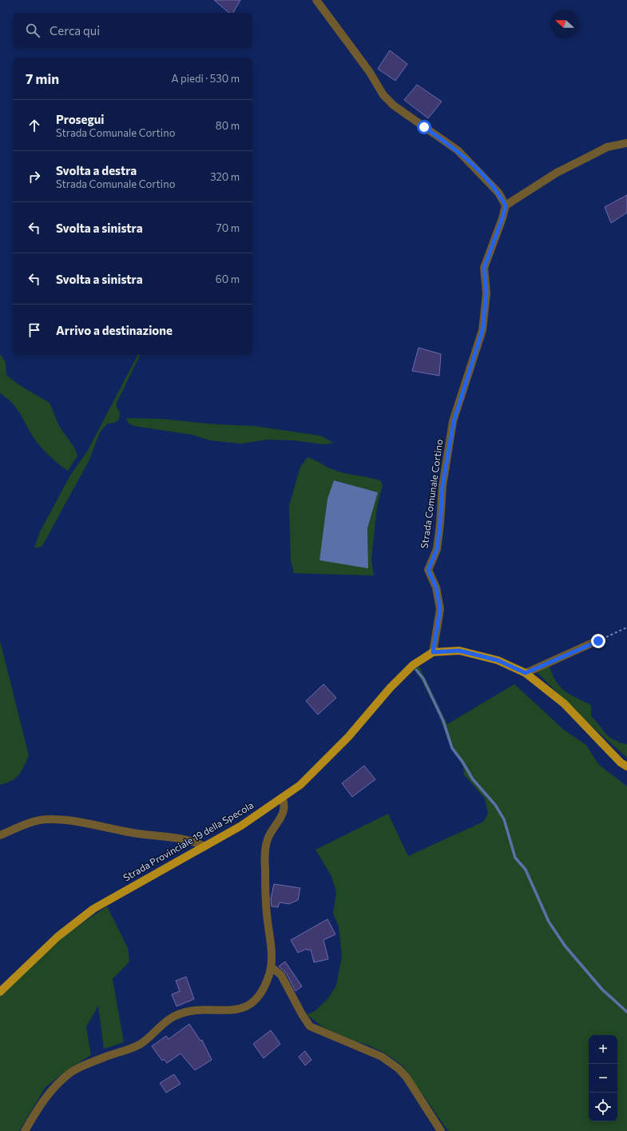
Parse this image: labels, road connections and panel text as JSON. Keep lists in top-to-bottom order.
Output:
{
  "streets": {
    "main road": ["Strada Provinciale 19 della Specola"],
    "street": ["Strada Comunale Cortino"]
  },
  "crossings": [
    ["Strada Comunale Cortino", "Strada Provinciale 19 della Specola"]
  ],
  "north": "left",
  "page": {
    "search": "Cerca qui",
    "heading": ["7 min", "A piedi · 530 m"],
    "list": [
      ["Prosegui", "Strada Comunale Cortino", "80 m"],
      ["Svolta a destra", "Strada Comunale Cortino", "320 m"],
      ["Svolta a sinistra", "70 m"],
      ["Svolta a sinistra", "60 m"],
      "Arrivo a destinazione"
    ],
    "map_buttons": ["+", "−"]
  }
}
